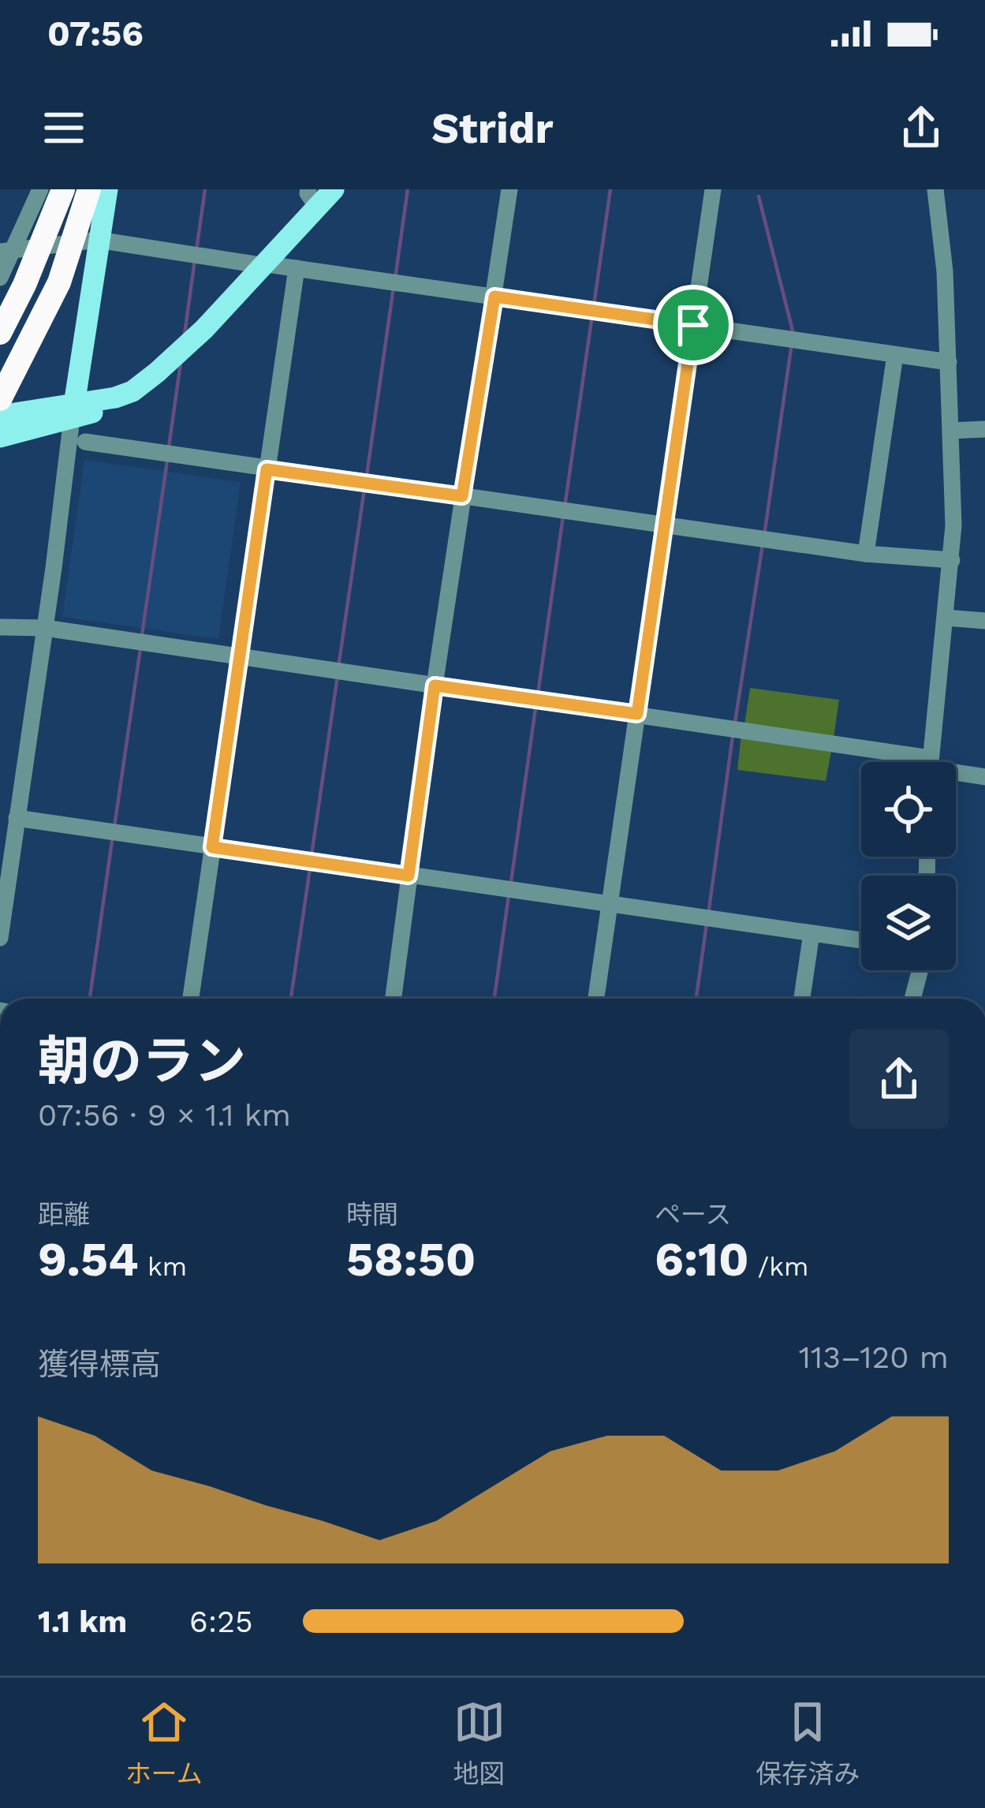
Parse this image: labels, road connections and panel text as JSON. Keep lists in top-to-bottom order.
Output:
{
  "page": {
    "status": "07:56",
    "header": "Stridr",
    "heading": ["朝のラン", "07:56 · 9 × 1.1 km"],
    "stats": [
      ["距離", "9.54 km"],
      ["時間", "58:50"],
      ["ペース", "6:10 /km"]
    ],
    "chart": ["獲得標高", "113–120 m"],
    "list": [
      {
        "name": "1.1 km",
        "note": "6:25"
      }
    ],
    "tabs": ["ホーム", "地図", "保存済み"]
  }
}
